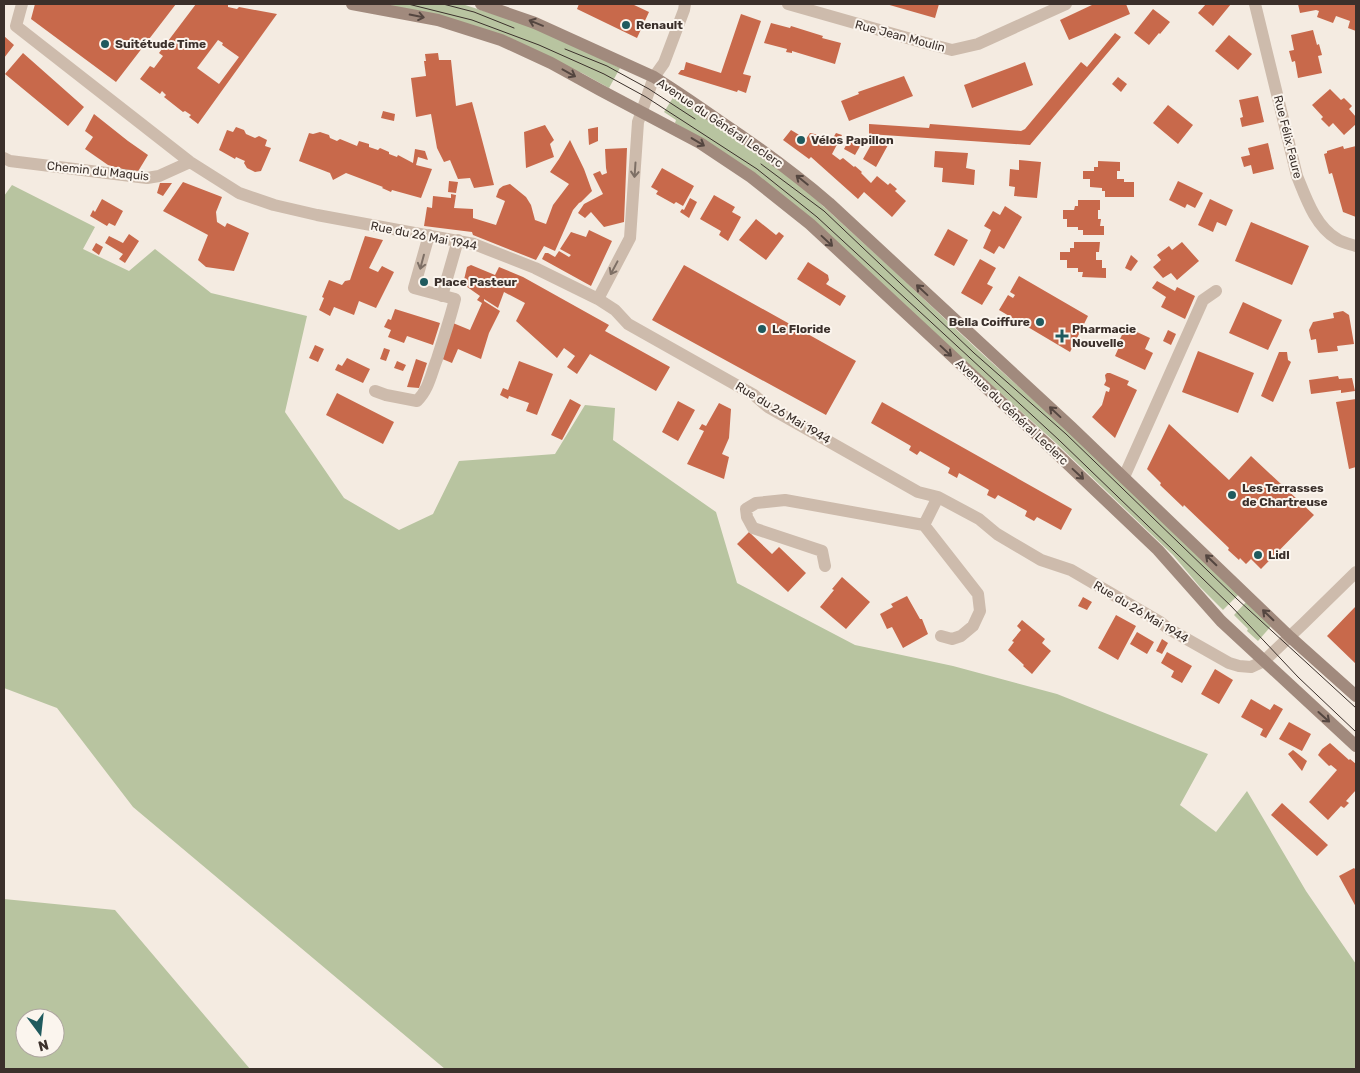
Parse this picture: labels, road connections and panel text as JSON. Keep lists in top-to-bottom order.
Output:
{
  "streets": {
    "main road": ["Avenue du Général Leclerc"],
    "street": [
      "Rue Jean Moulin",
      "Rue Félix Faure",
      "Chemin du Maquis",
      "Rue du 26 Mai 1944"
    ]
  },
  "crossings": [
    ["Avenue du Général Leclerc", "Rue du 26 Mai 1944"],
    ["Chemin du Maquis", "Rue du 26 Mai 1944"]
  ],
  "places": {
    "other": [
      "Renault",
      "Suitétude Time",
      "Vélos Papillon",
      "Place Pasteur",
      "Bella Coiffure",
      "Le Floride",
      "Les Terrasses de Chartreuse",
      "Lidl"
    ],
    "health": ["Pharmacie Nouvelle"]
  },
  "north": "bottom"
}
